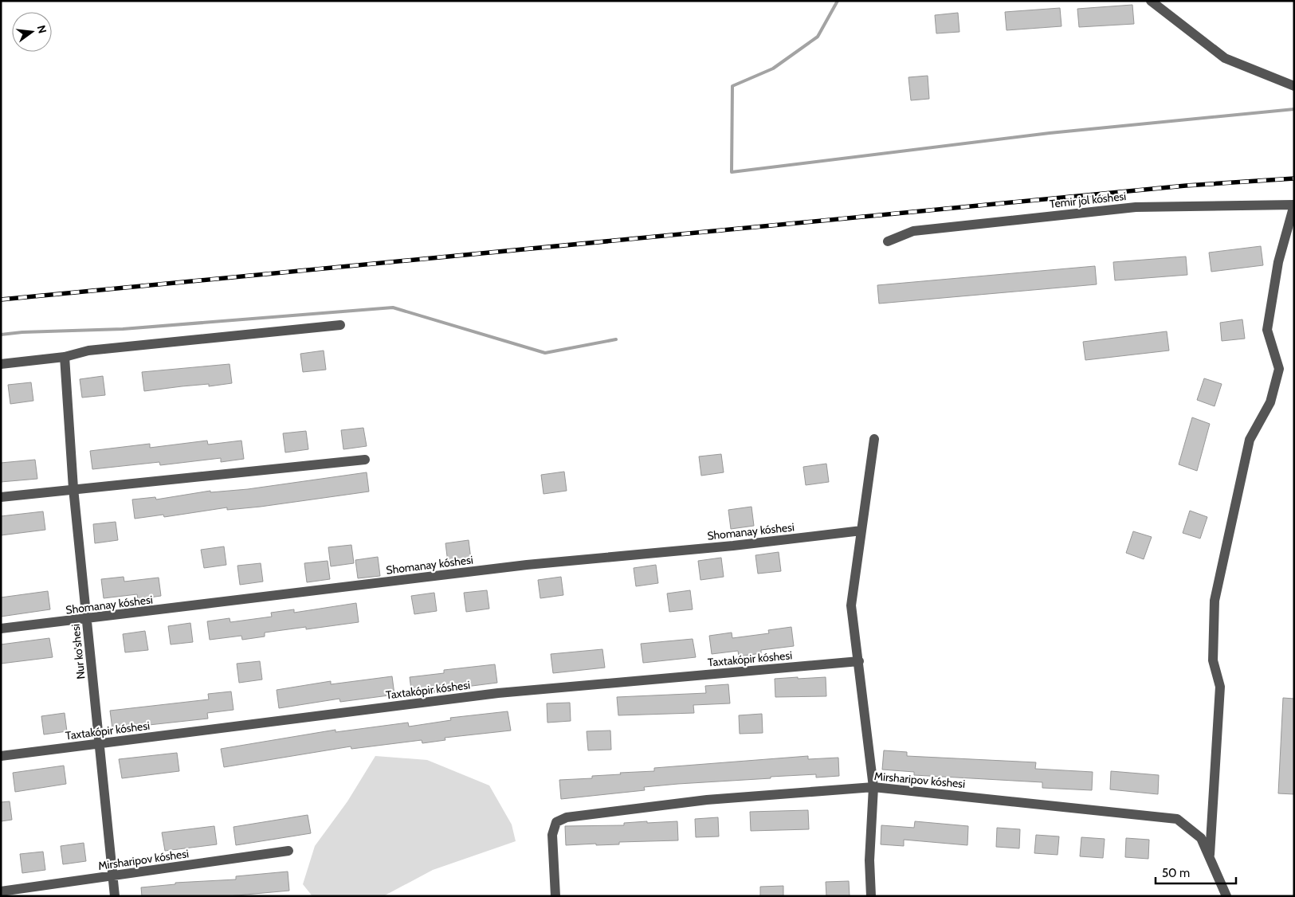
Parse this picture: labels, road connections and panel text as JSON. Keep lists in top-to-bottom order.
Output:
{
  "streets": {
    "street": [
      "Temir jol kóshesi",
      "Shomanay kóshesi",
      "Nur ko'shesi",
      "Taxtakópir kóshesi",
      "Mirsharipov kóshesi"
    ]
  },
  "crossings": [
    ["Shomanay kóshesi", "Nur ko'shesi"],
    ["Nur ko'shesi", "Taxtakópir kóshesi"],
    ["Nur ko'shesi", "Mirsharipov kóshesi"]
  ],
  "scale_bar": "50 m",
  "north": "right"
}
